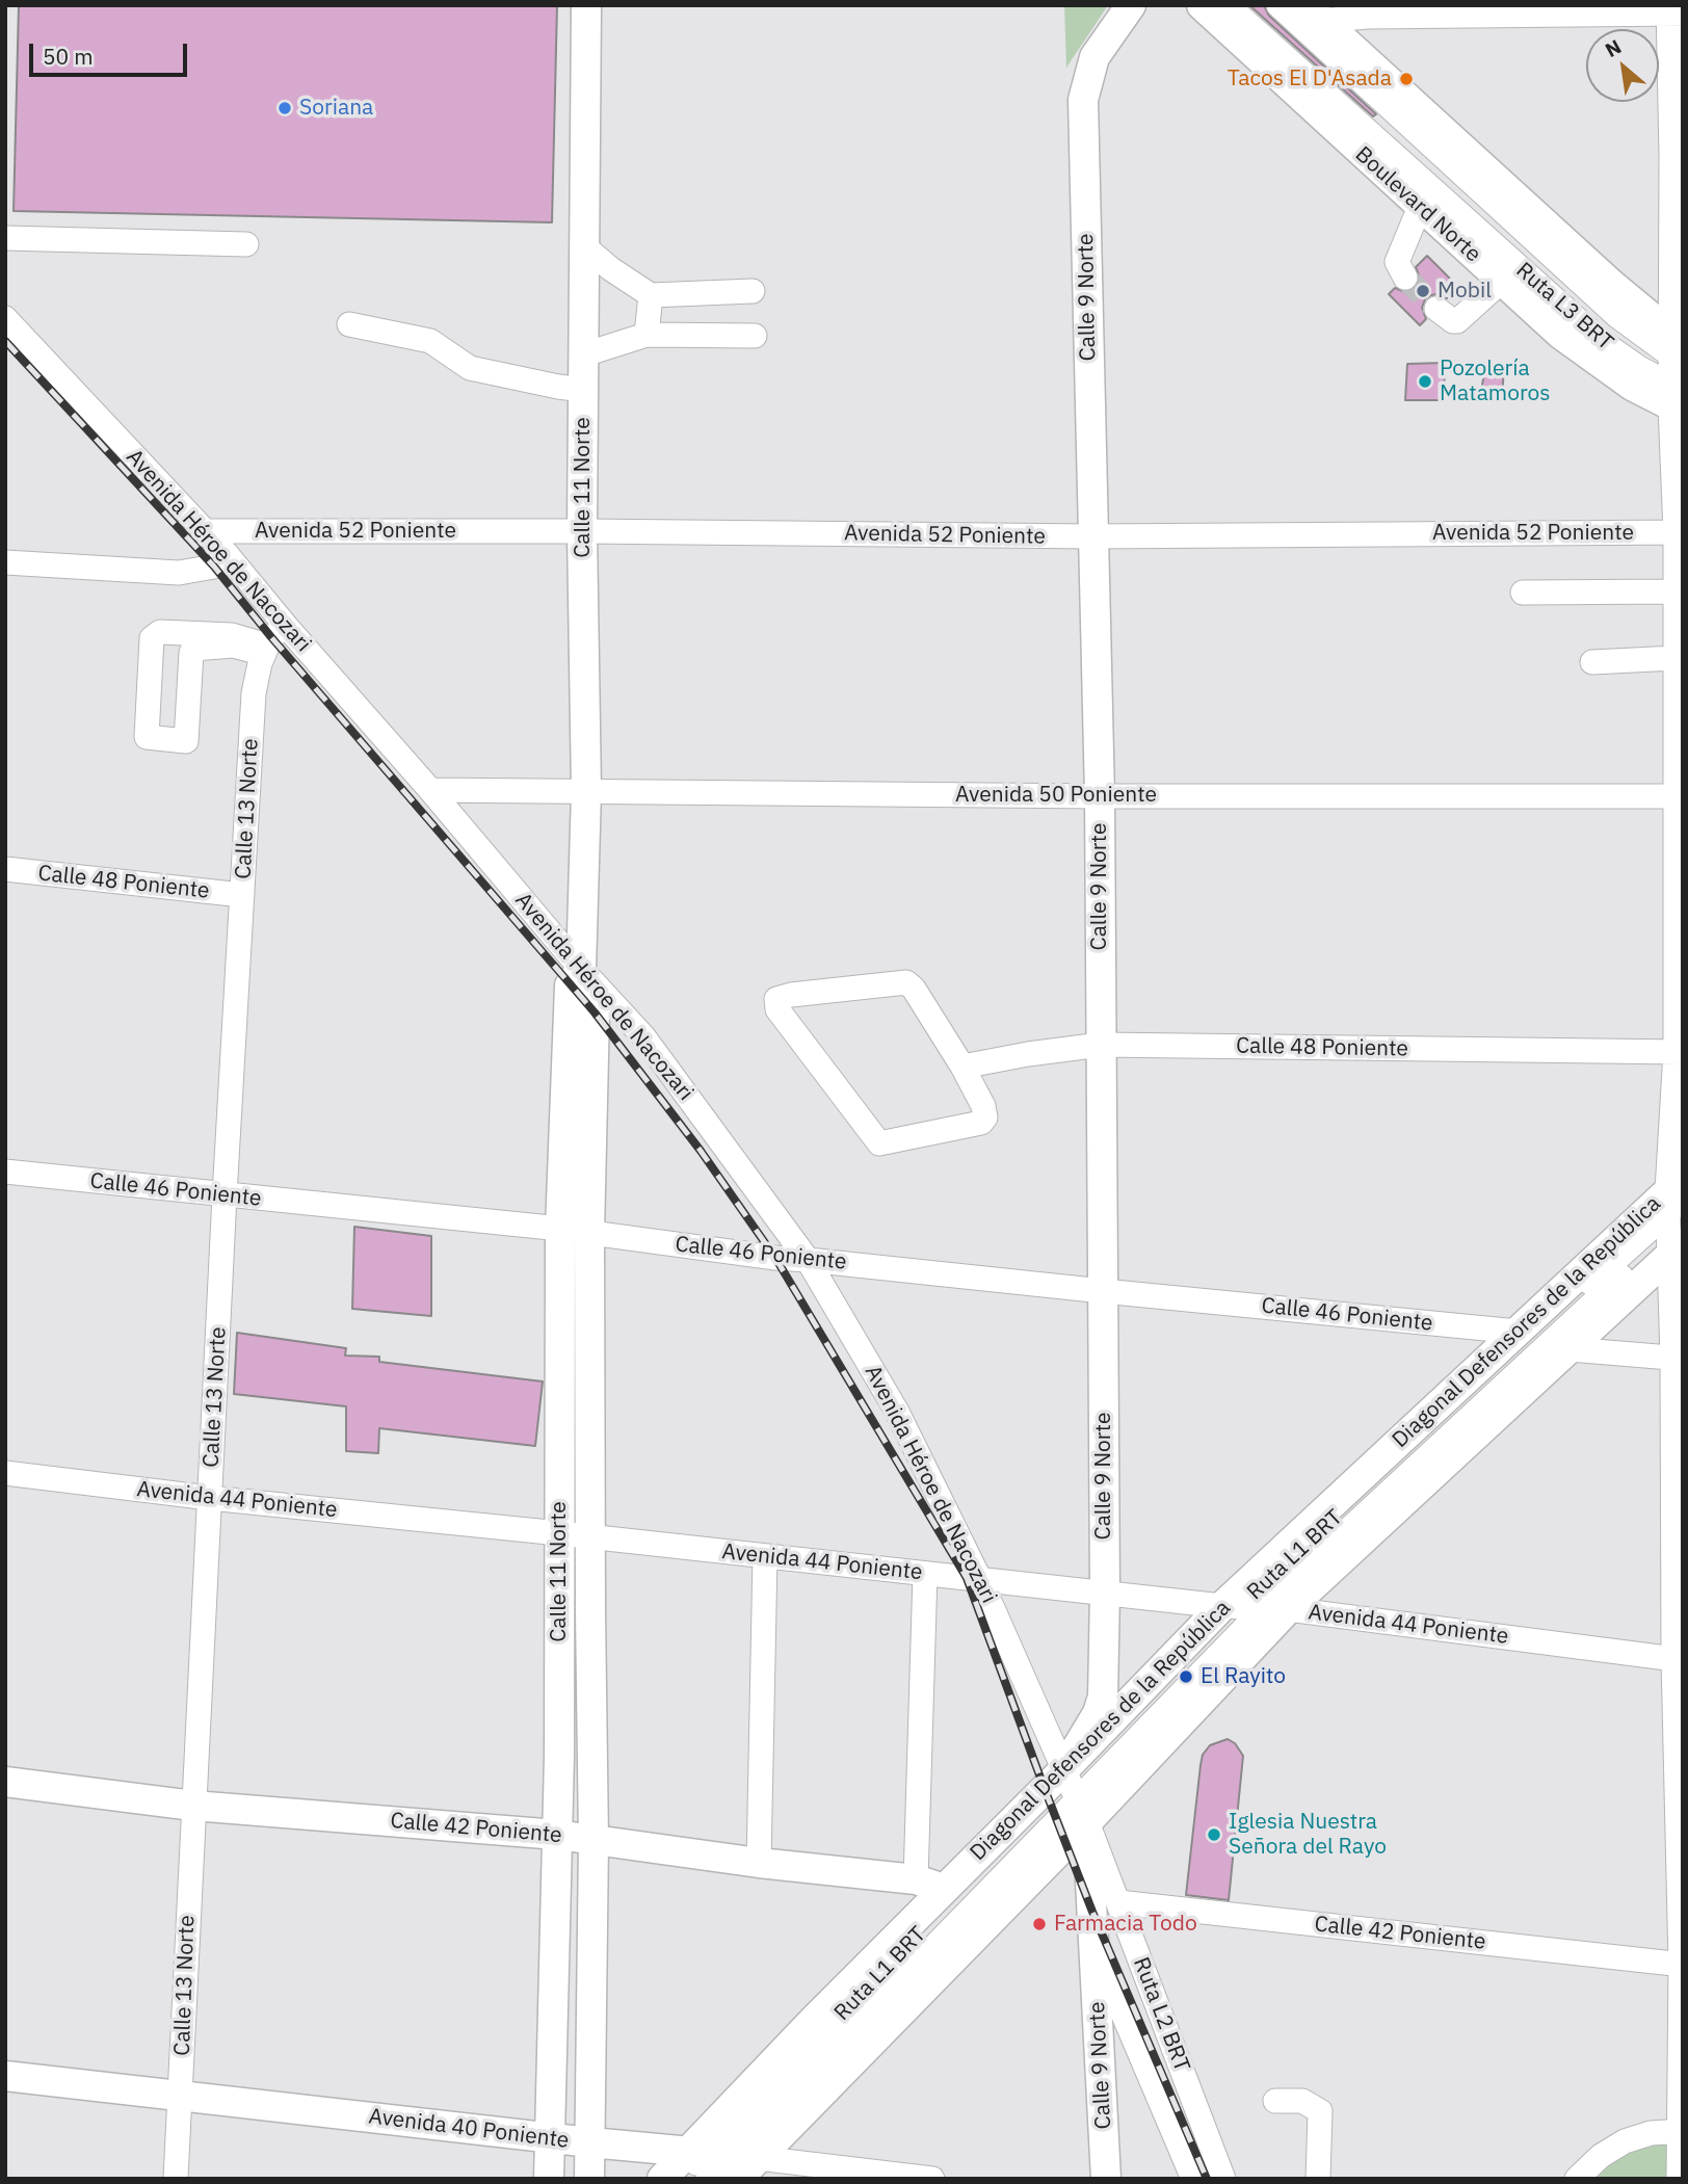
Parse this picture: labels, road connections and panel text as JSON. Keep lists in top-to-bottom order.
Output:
{
  "streets": {
    "main road": [
      "Boulevard Norte",
      "Calle 9 Norte",
      "Calle 11 Norte",
      "Diagonal Defensores de la República",
      "Calle 42 Poniente",
      "Avenida 40 Poniente"
    ],
    "street": [
      "Ruta L3 BRT",
      "Avenida 52 Poniente",
      "Avenida Héroe de Nacozari",
      "Avenida 50 Poniente",
      "Calle 13 Norte",
      "Calle 48 Poniente",
      "Calle 46 Poniente",
      "Avenida 44 Poniente",
      "Ruta L1 BRT",
      "Ruta L2 BRT"
    ]
  },
  "crossings": [
    ["Boulevard Norte", "Ruta L3 BRT"],
    ["Calle 9 Norte", "Avenida 52 Poniente"],
    ["Calle 9 Norte", "Avenida Héroe de Nacozari"],
    ["Calle 9 Norte", "Avenida 50 Poniente"],
    ["Calle 9 Norte", "Calle 48 Poniente"],
    ["Calle 9 Norte", "Calle 46 Poniente"],
    ["Calle 9 Norte", "Diagonal Defensores de la República"],
    ["Calle 9 Norte", "Avenida 44 Poniente"],
    ["Calle 9 Norte", "Ruta L1 BRT"],
    ["Calle 9 Norte", "Ruta L2 BRT"],
    ["Calle 11 Norte", "Avenida 52 Poniente"],
    ["Calle 11 Norte", "Avenida Héroe de Nacozari"],
    ["Calle 11 Norte", "Avenida 50 Poniente"],
    ["Calle 11 Norte", "Calle 46 Poniente"],
    ["Calle 11 Norte", "Avenida 44 Poniente"],
    ["Calle 11 Norte", "Calle 42 Poniente"],
    ["Calle 11 Norte", "Avenida 40 Poniente"],
    ["Avenida 52 Poniente", "Avenida Héroe de Nacozari"],
    ["Avenida Héroe de Nacozari", "Avenida 50 Poniente"],
    ["Avenida Héroe de Nacozari", "Calle 13 Norte"],
    ["Avenida Héroe de Nacozari", "Calle 46 Poniente"],
    ["Avenida Héroe de Nacozari", "Diagonal Defensores de la República"],
    ["Avenida Héroe de Nacozari", "Avenida 44 Poniente"],
    ["Avenida Héroe de Nacozari", "Ruta L1 BRT"],
    ["Avenida Héroe de Nacozari", "Ruta L2 BRT"],
    ["Calle 13 Norte", "Calle 48 Poniente"],
    ["Calle 13 Norte", "Calle 46 Poniente"],
    ["Calle 13 Norte", "Avenida 44 Poniente"],
    ["Calle 13 Norte", "Calle 42 Poniente"],
    ["Calle 13 Norte", "Avenida 40 Poniente"],
    ["Calle 46 Poniente", "Diagonal Defensores de la República"],
    ["Diagonal Defensores de la República", "Avenida 44 Poniente"],
    ["Diagonal Defensores de la República", "Ruta L1 BRT"],
    ["Diagonal Defensores de la República", "Calle 42 Poniente"],
    ["Diagonal Defensores de la República", "Ruta L2 BRT"],
    ["Diagonal Defensores de la República", "Avenida 40 Poniente"],
    ["Avenida 44 Poniente", "Ruta L1 BRT"],
    ["Ruta L1 BRT", "Ruta L2 BRT"],
    ["Ruta L1 BRT", "Avenida 40 Poniente"],
    ["Calle 42 Poniente", "Ruta L2 BRT"]
  ],
  "places": [
    "Tacos El D'Asada",
    "Soriana",
    "Mobil",
    "Pozolería Matamoros",
    "El Rayito",
    "Iglesia Nuestra Señora del Rayo",
    "Farmacia Todo"
  ],
  "scale_bar": "50 m",
  "north": "top left"
}
